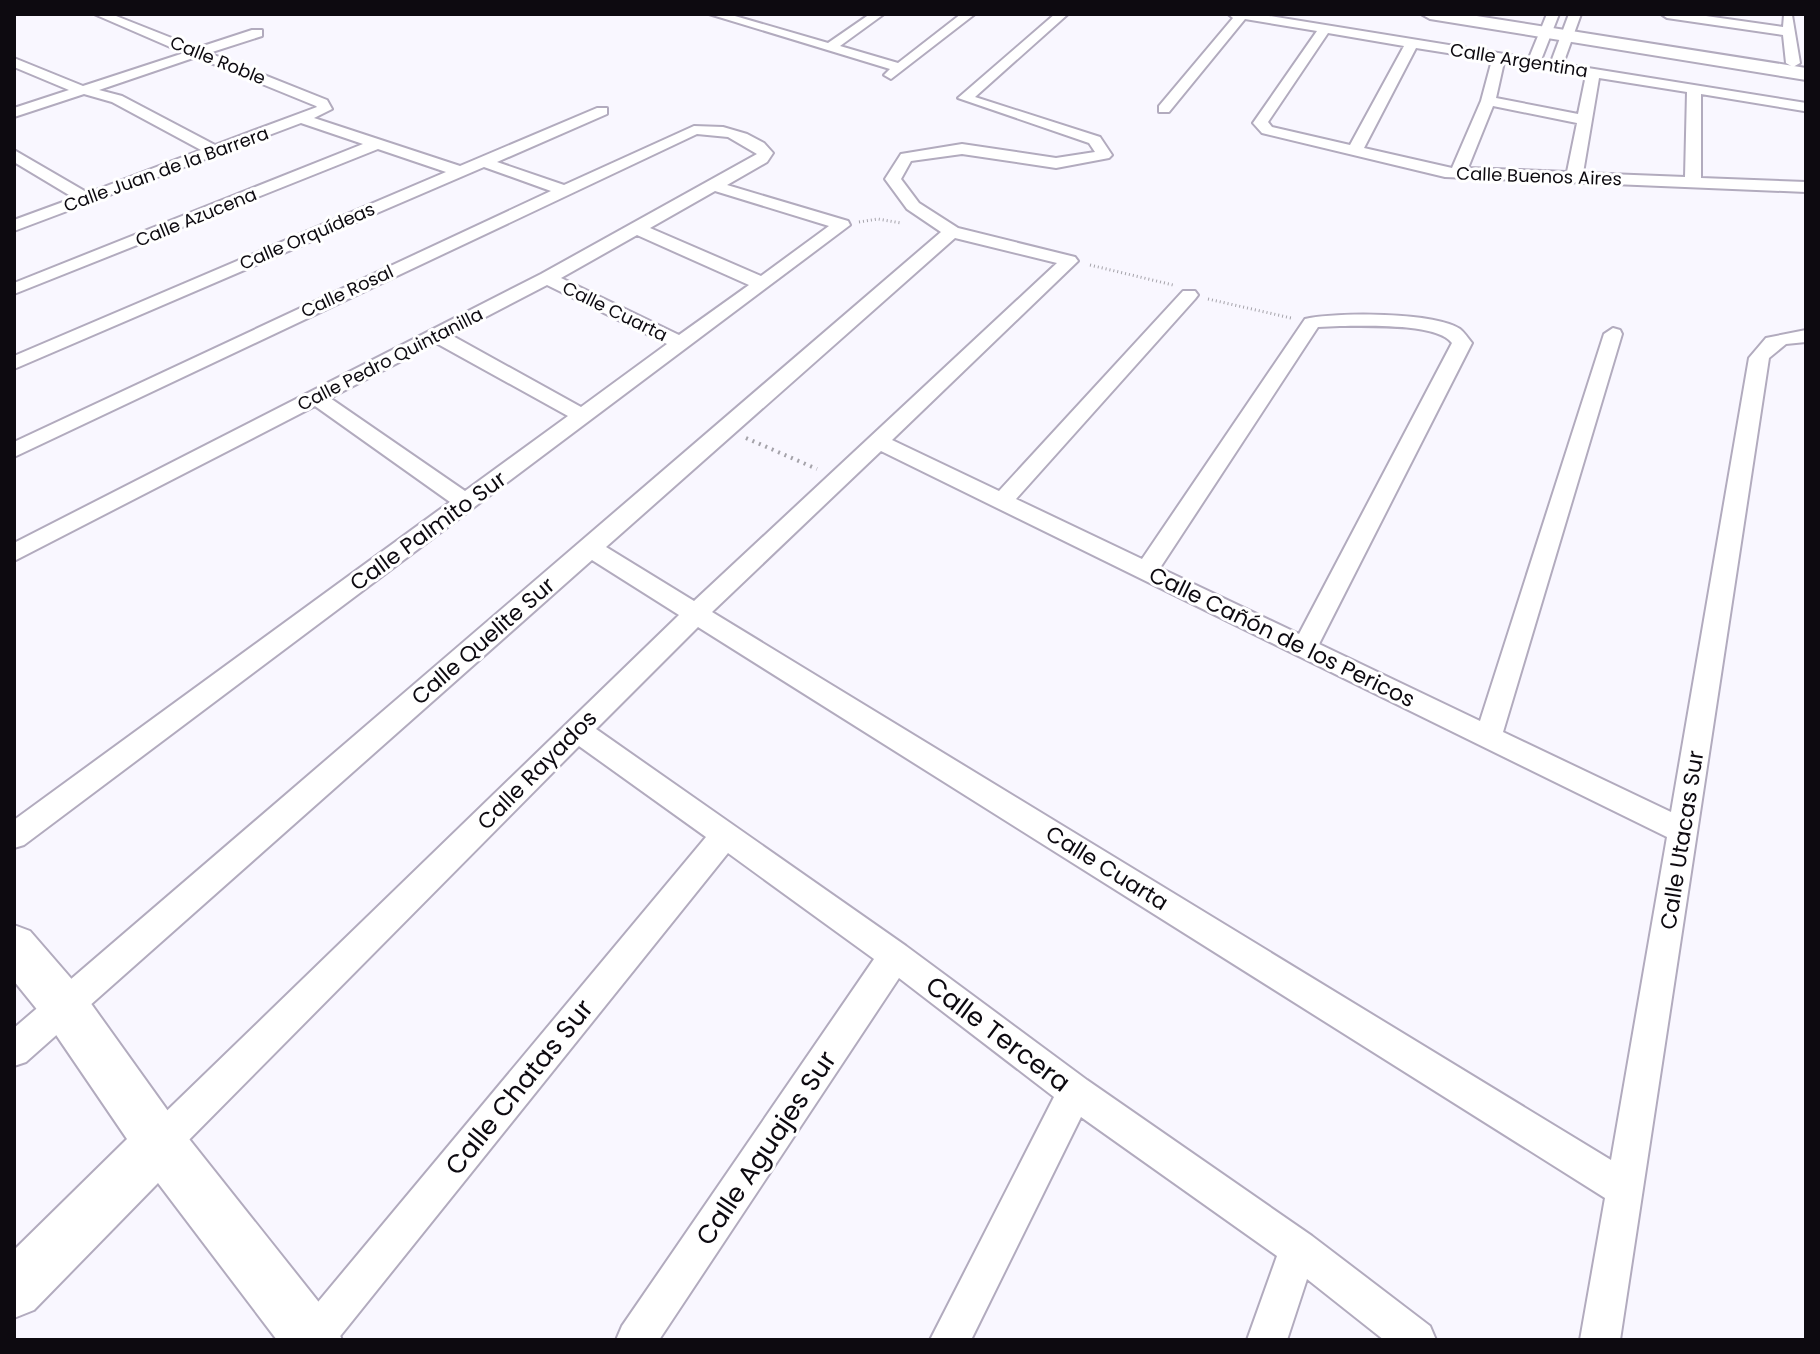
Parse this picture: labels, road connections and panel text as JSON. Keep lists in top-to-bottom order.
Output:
{
  "streets": {
    "street": [
      "Calle Roble",
      "Calle Argentina",
      "Calle Juan de la Barrera",
      "Calle Buenos Aires",
      "Calle Azucena",
      "Calle Orquídeas",
      "Calle Rosal",
      "Calle Cuarta",
      "Calle Pedro Quintanilla",
      "Calle Palmito Sur",
      "Calle Cañón de los Pericos",
      "Calle Quelite Sur",
      "Calle Rayados",
      "Calle Utacas Sur",
      "Calle Tercera",
      "Calle Chatas Sur",
      "Calle Aguajes Sur"
    ]
  },
  "crossings": [
    ["Calle Roble", "Calle Juan de la Barrera"],
    ["Calle Argentina", "Calle Buenos Aires"],
    ["Calle Rosal", "Calle Pedro Quintanilla"],
    ["Calle Cuarta", "Calle Pedro Quintanilla"],
    ["Calle Cuarta", "Calle Palmito Sur"],
    ["Calle Cuarta", "Calle Quelite Sur"],
    ["Calle Cuarta", "Calle Rayados"],
    ["Calle Cuarta", "Calle Utacas Sur"],
    ["Calle Cañón de los Pericos", "Calle Rayados"],
    ["Calle Cañón de los Pericos", "Calle Utacas Sur"],
    ["Calle Quelite Sur", "Calle Rayados"],
    ["Calle Rayados", "Calle Tercera"],
    ["Calle Tercera", "Calle Chatas Sur"],
    ["Calle Tercera", "Calle Aguajes Sur"]
  ]
}
